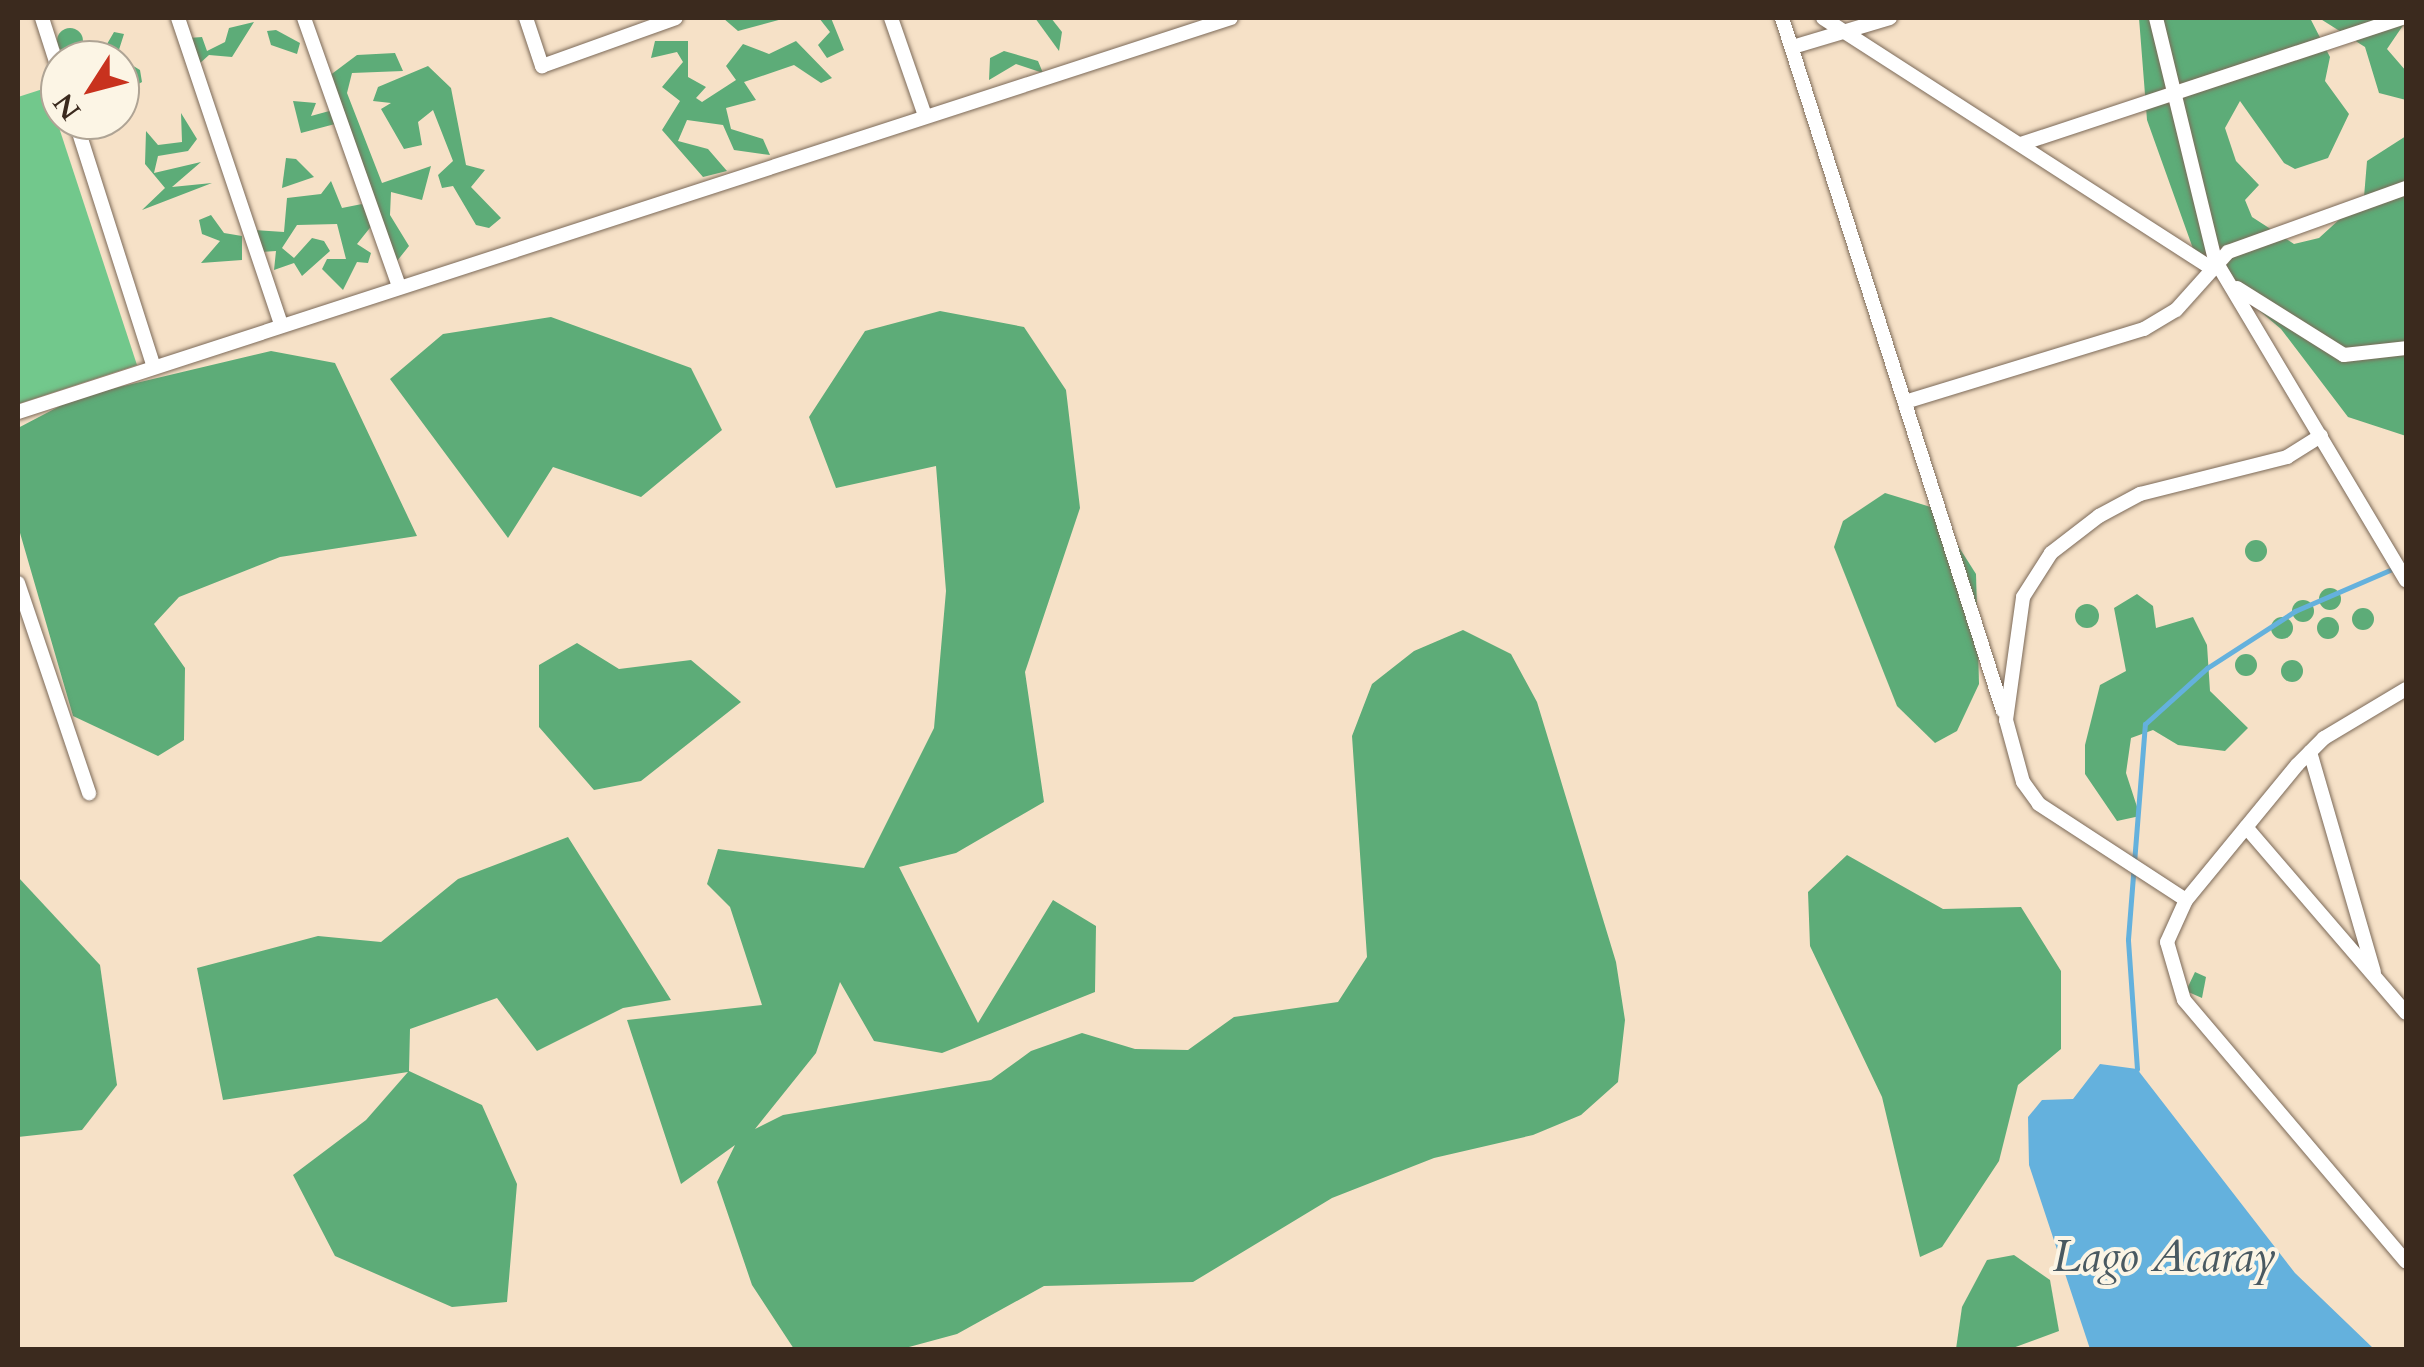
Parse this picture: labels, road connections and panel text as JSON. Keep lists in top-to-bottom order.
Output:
{
  "water": ["Lago Acaray"],
  "north": "bottom left"
}
